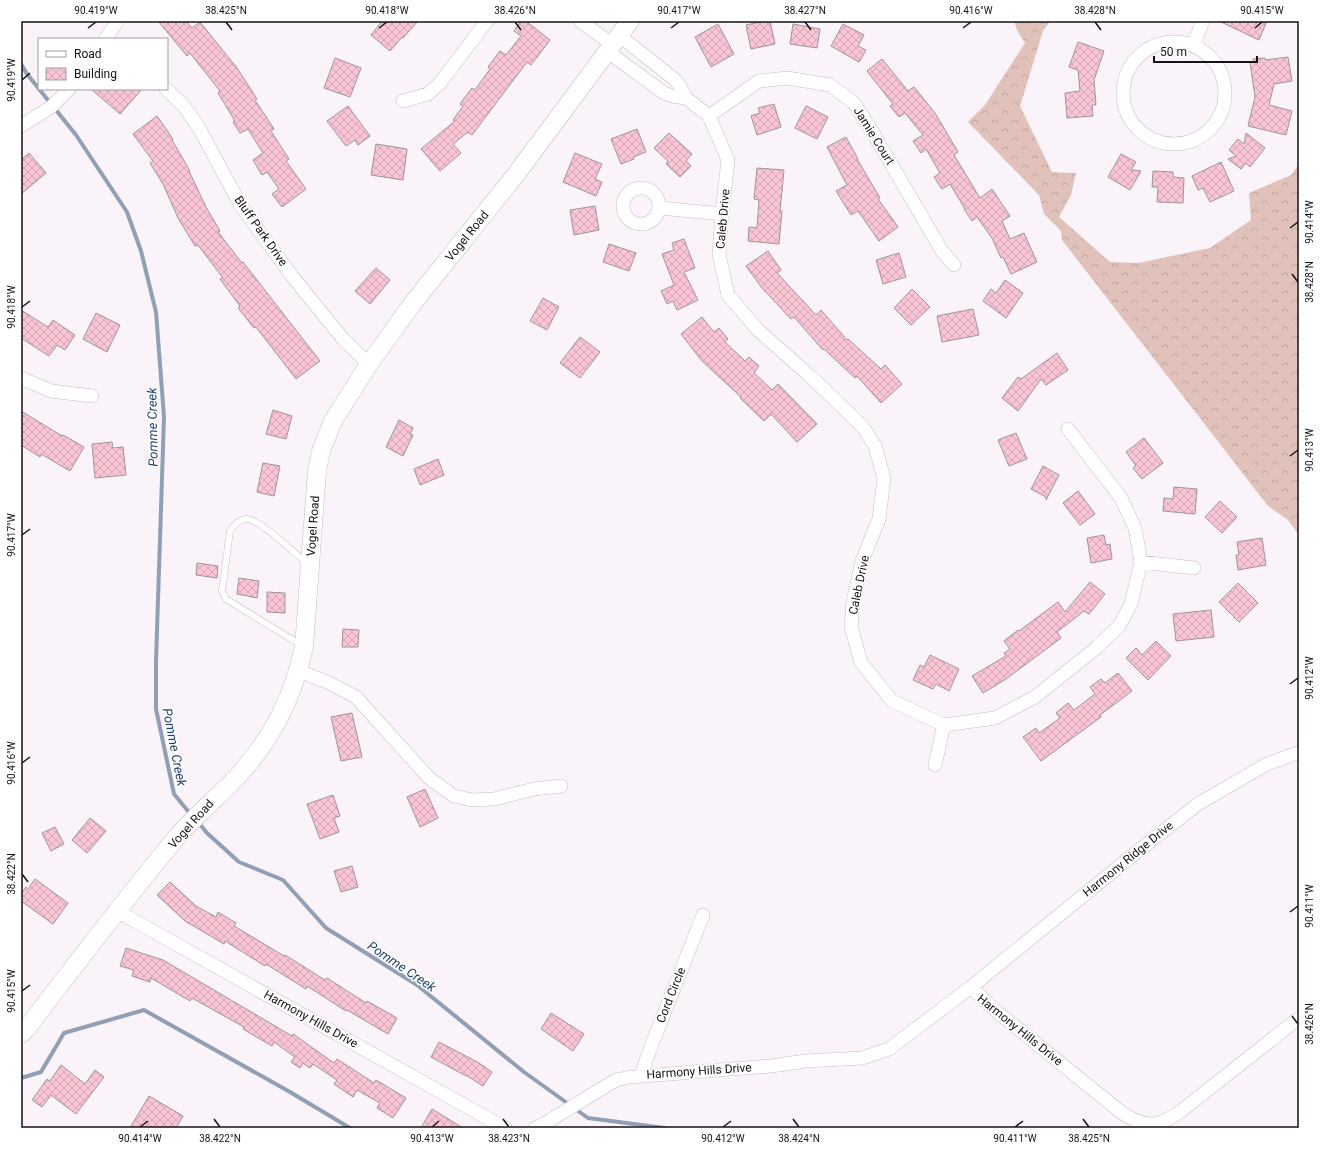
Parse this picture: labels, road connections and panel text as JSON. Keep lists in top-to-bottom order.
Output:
{
  "streets": {
    "street": [
      "Jamie Court",
      "Caleb Drive",
      "Bluff Park Drive",
      "Vogel Road",
      "Harmony Ridge Drive",
      "Cord Circle",
      "Harmony Hills Drive"
    ]
  },
  "crossings": [
    ["Jamie Court", "Caleb Drive"],
    ["Caleb Drive", "Vogel Road"],
    ["Bluff Park Drive", "Vogel Road"],
    ["Vogel Road", "Harmony Hills Drive"],
    ["Harmony Ridge Drive", "Harmony Hills Drive"],
    ["Cord Circle", "Harmony Hills Drive"]
  ],
  "water": ["Pomme Creek"],
  "legend": ["Road", "Building"],
  "scale_bar": "50 m",
  "coordinates": [
    "90.419°W",
    "38.425°N",
    "90.418°W",
    "38.426°N",
    "90.417°W",
    "38.427°N",
    "90.416°W",
    "38.428°N",
    "90.415°W",
    "90.414°W",
    "90.413°W",
    "90.412°W",
    "38.422°N",
    "90.411°W",
    "38.423°N",
    "38.424°N"
  ]
}
